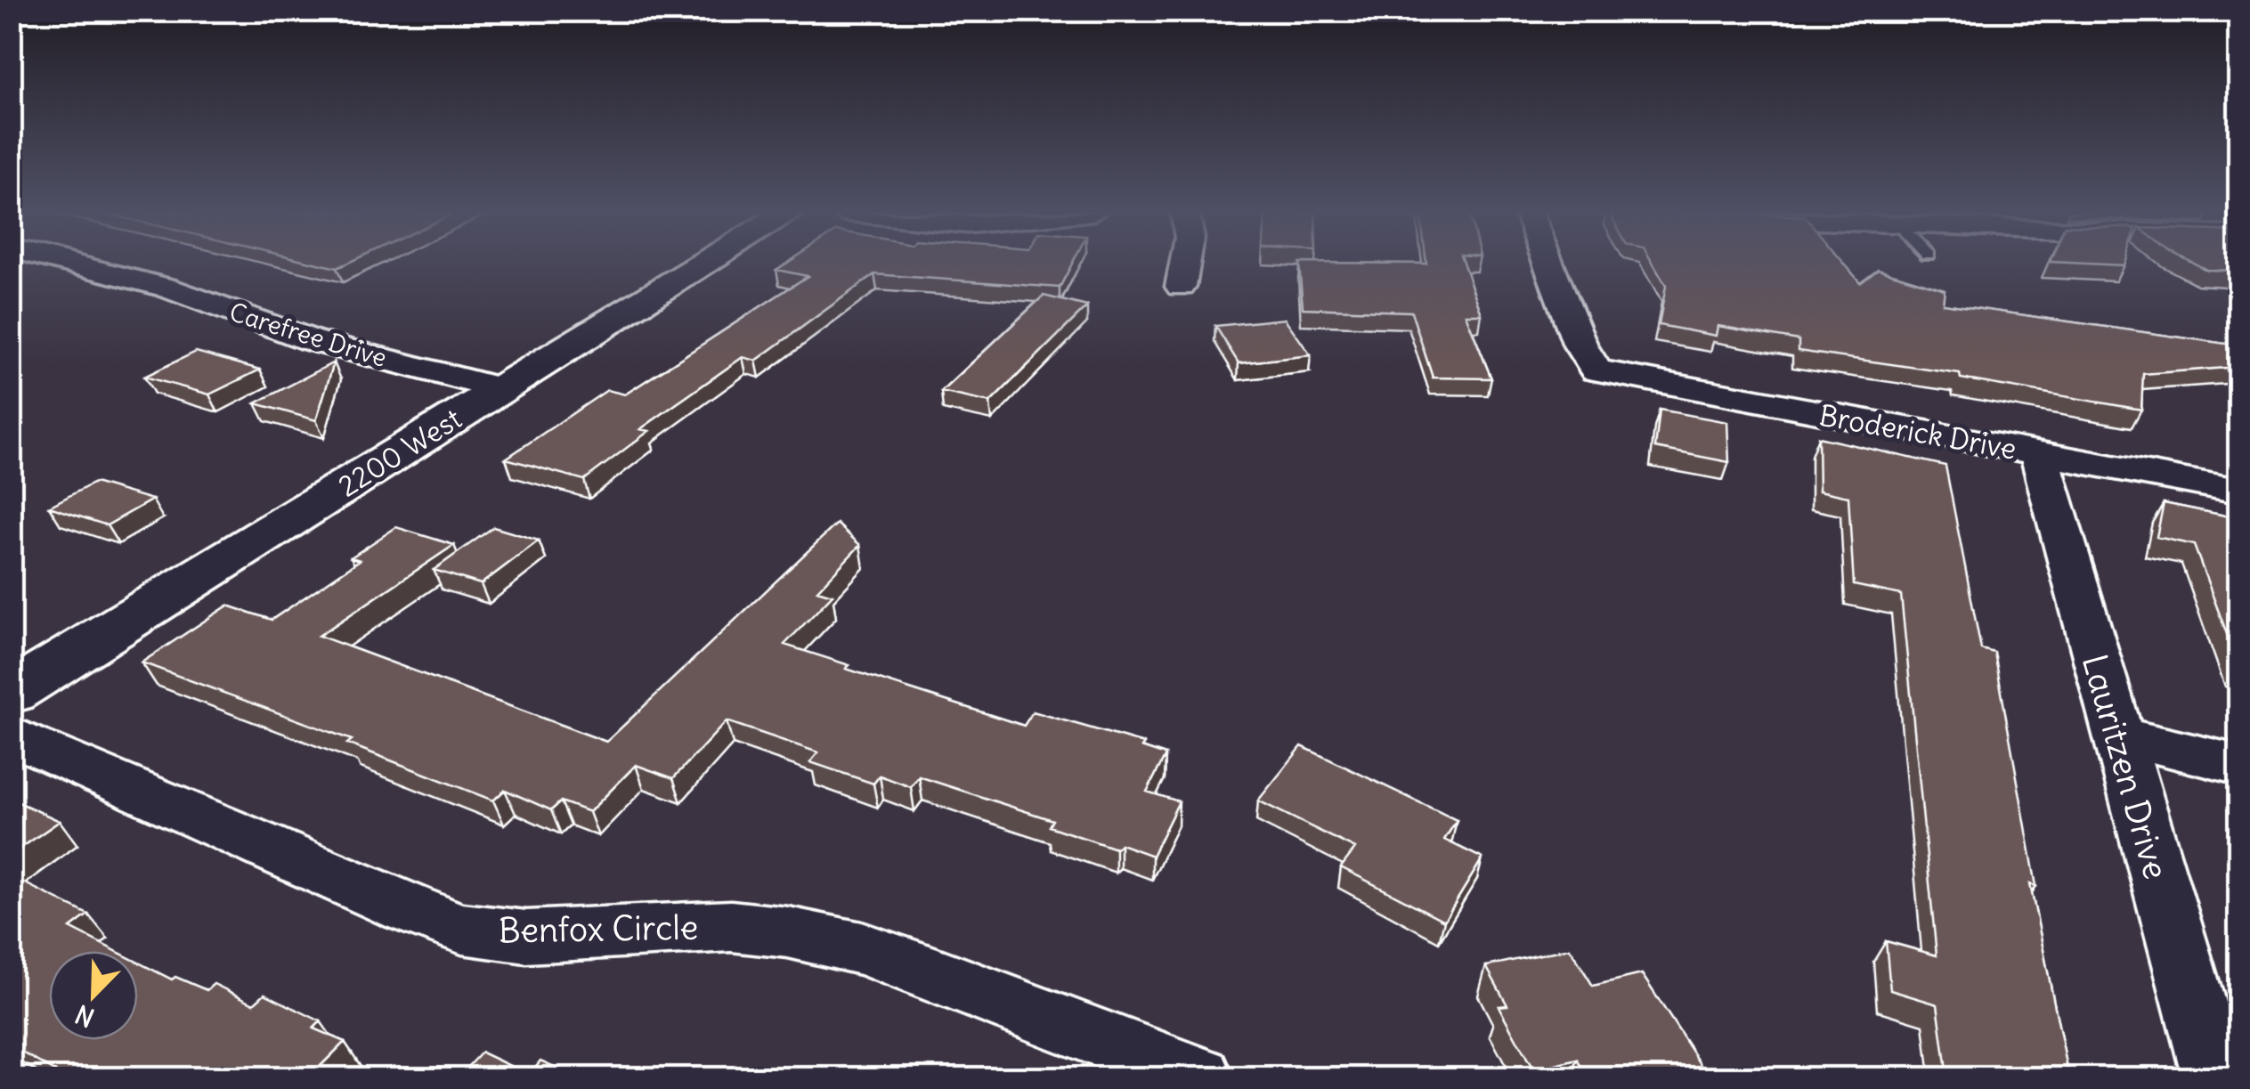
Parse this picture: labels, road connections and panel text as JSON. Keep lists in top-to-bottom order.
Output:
{
  "streets": {
    "street": [
      "Carefree Drive",
      "Broderick Drive",
      "2200 West",
      "Lauritzen Drive",
      "Benfox Circle"
    ]
  },
  "crossings": [
    ["Carefree Drive", "2200 West"],
    ["Broderick Drive", "Lauritzen Drive"]
  ],
  "north": "bottom left"
}
